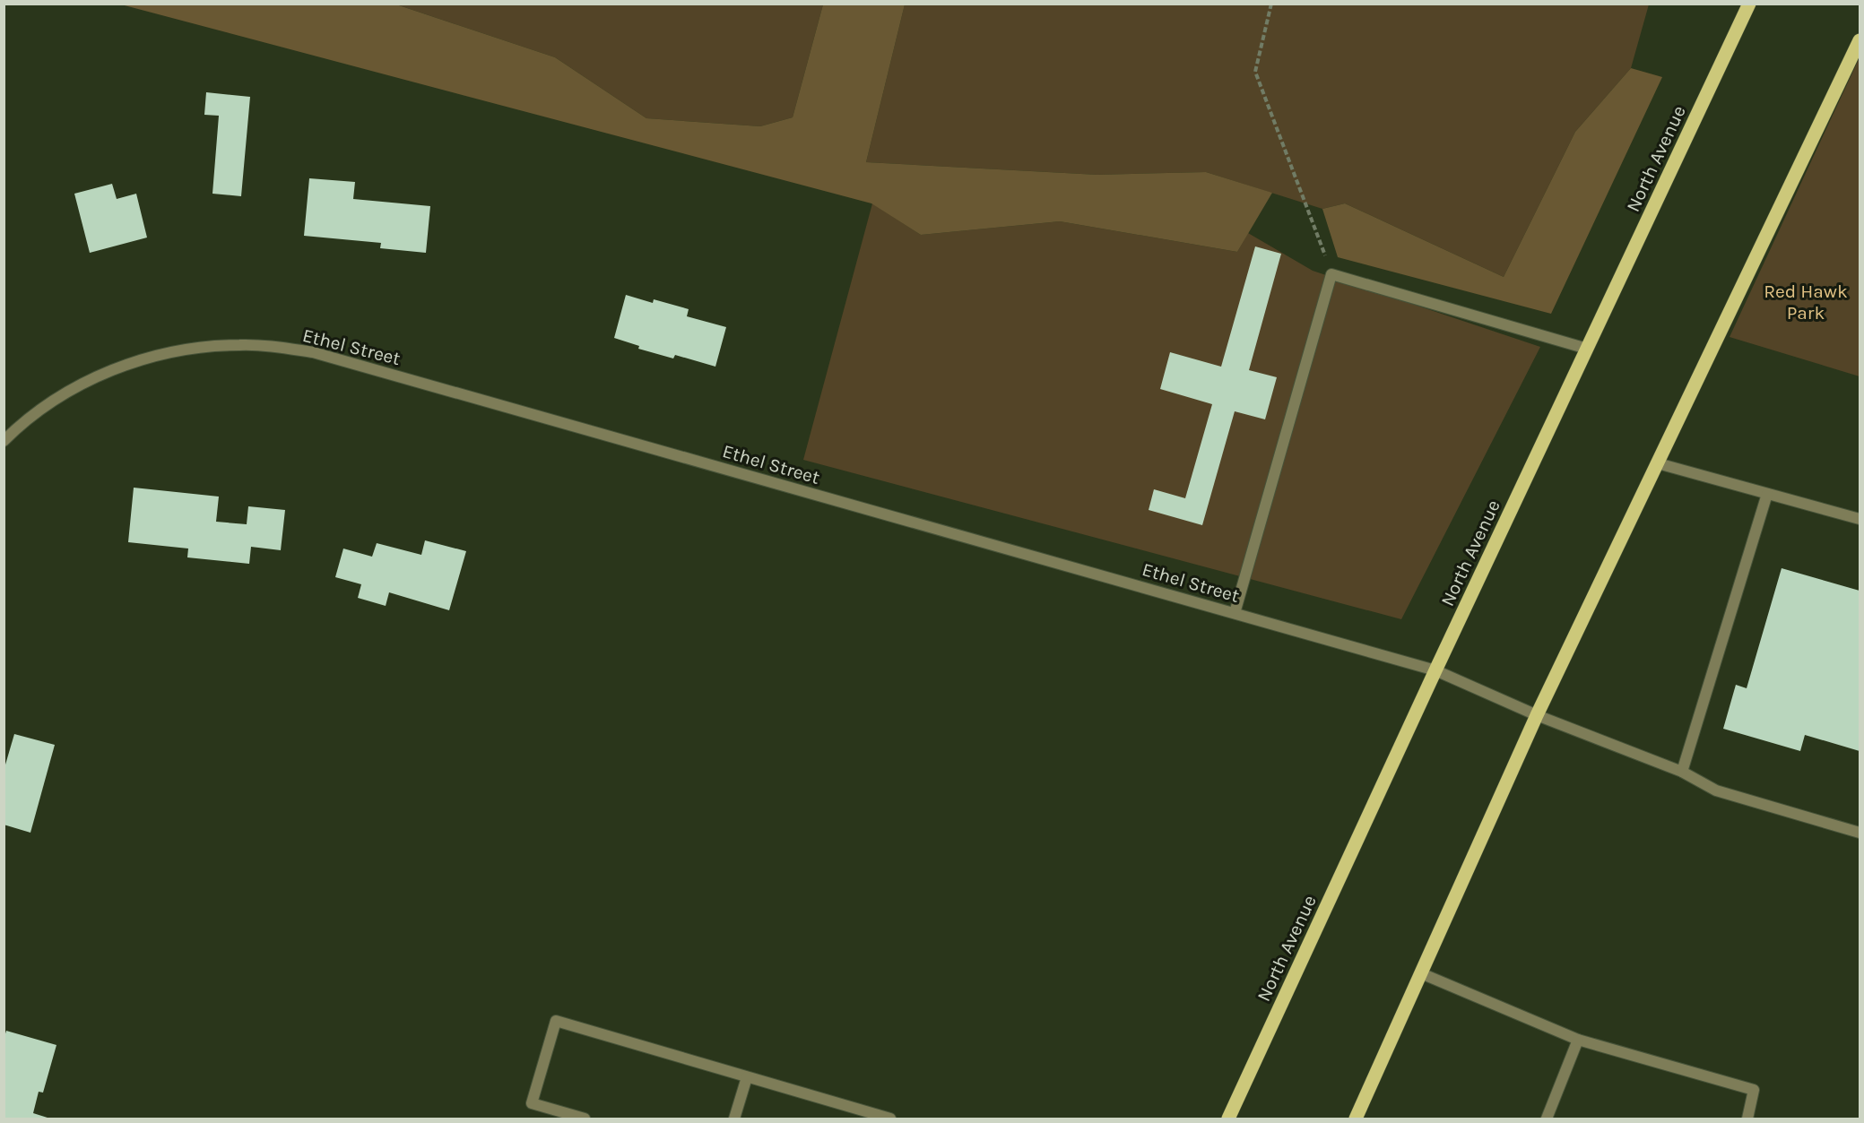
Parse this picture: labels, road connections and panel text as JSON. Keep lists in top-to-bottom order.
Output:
{
  "streets": {
    "main road": ["North Avenue"],
    "street": ["Ethel Street"]
  },
  "crossings": [
    ["North Avenue", "Ethel Street"]
  ],
  "parks": ["Red Hawk Park"]
}
